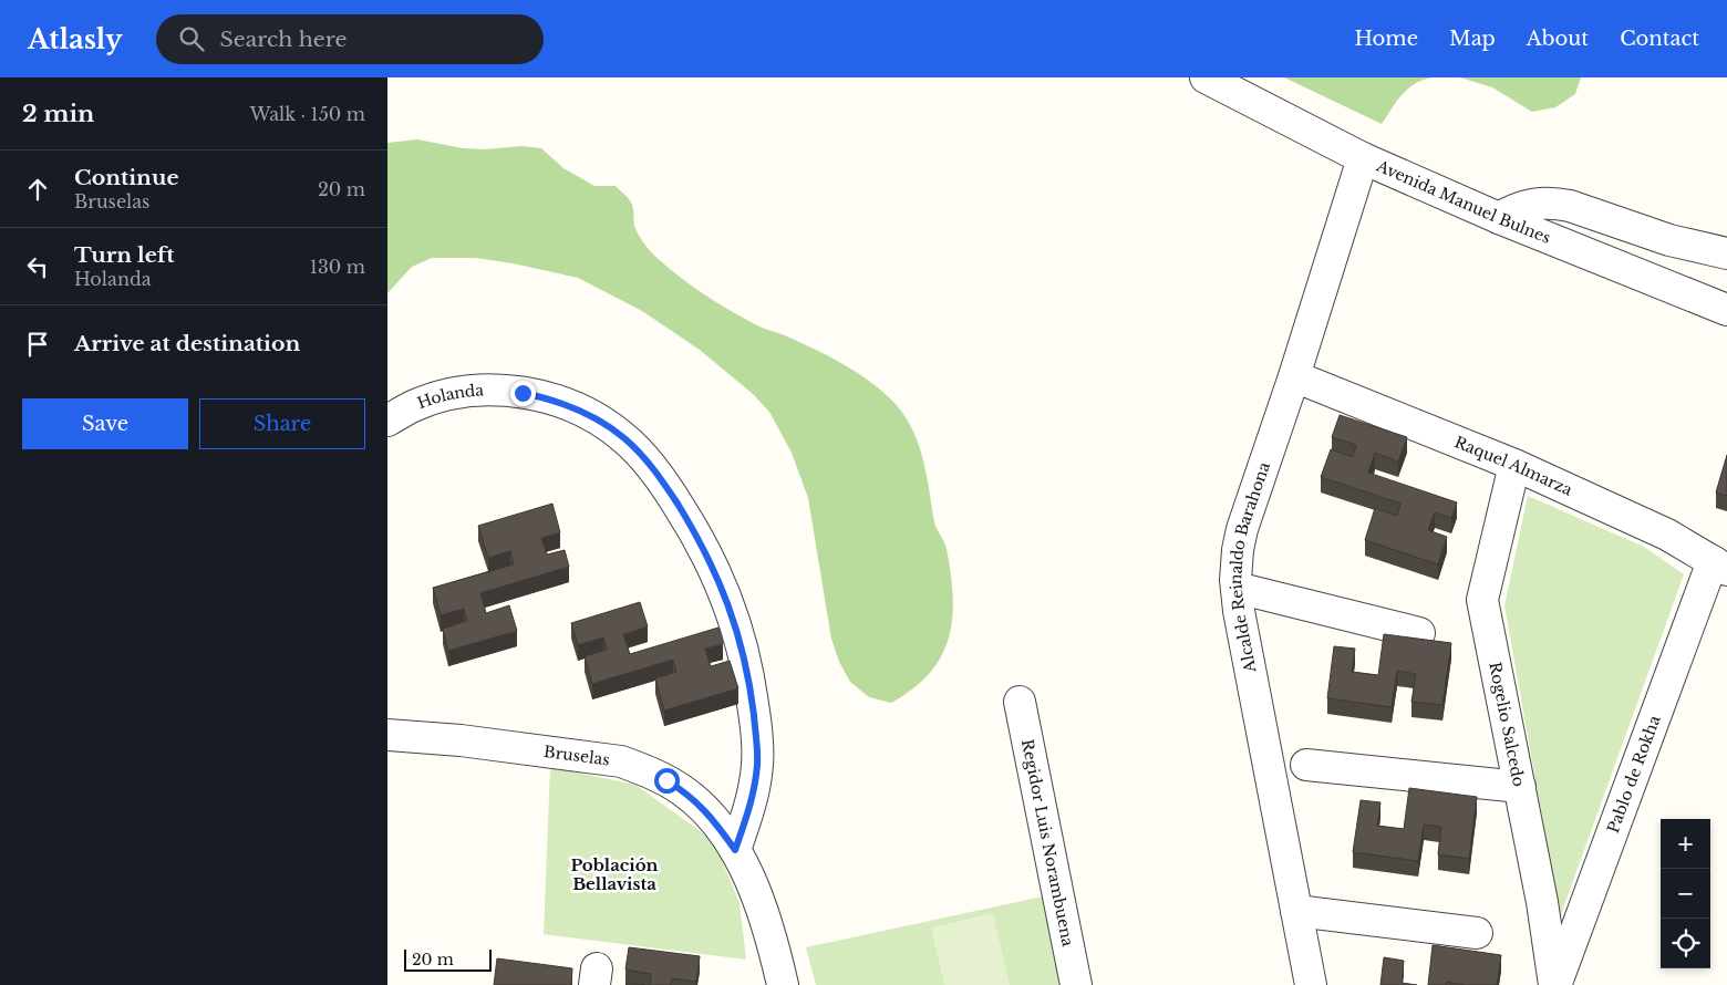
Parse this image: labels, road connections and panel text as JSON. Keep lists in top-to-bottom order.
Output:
{
  "streets": {
    "street": [
      "Avenida Manuel Bulnes",
      "Holanda",
      "Raquel Almarza",
      "Alcalde Reinaldo Barahona",
      "Rogelio Salcedo",
      "Bruselas",
      "Pablo de Rokha",
      "Regidor Luis Norambuena"
    ]
  },
  "crossings": [
    ["Avenida Manuel Bulnes", "Alcalde Reinaldo Barahona"],
    ["Holanda", "Bruselas"],
    ["Raquel Almarza", "Alcalde Reinaldo Barahona"],
    ["Raquel Almarza", "Rogelio Salcedo"],
    ["Raquel Almarza", "Pablo de Rokha"],
    ["Rogelio Salcedo", "Pablo de Rokha"]
  ],
  "districts": ["Población Bellavista"],
  "scale_bar": "20 m",
  "page": {
    "header": "Atlasly",
    "search": "Search here",
    "nav": [
      "Home",
      "Map",
      "About",
      "Contact"
    ],
    "heading": ["2 min", "Walk · 150 m"],
    "list": [
      ["Continue", "Bruselas", "20 m"],
      ["Turn left", "Holanda", "130 m"],
      "Arrive at destination"
    ],
    "buttons": ["Save", "Share"],
    "map_buttons": ["+", "−"],
    "scale": "20 m"
  }
}
